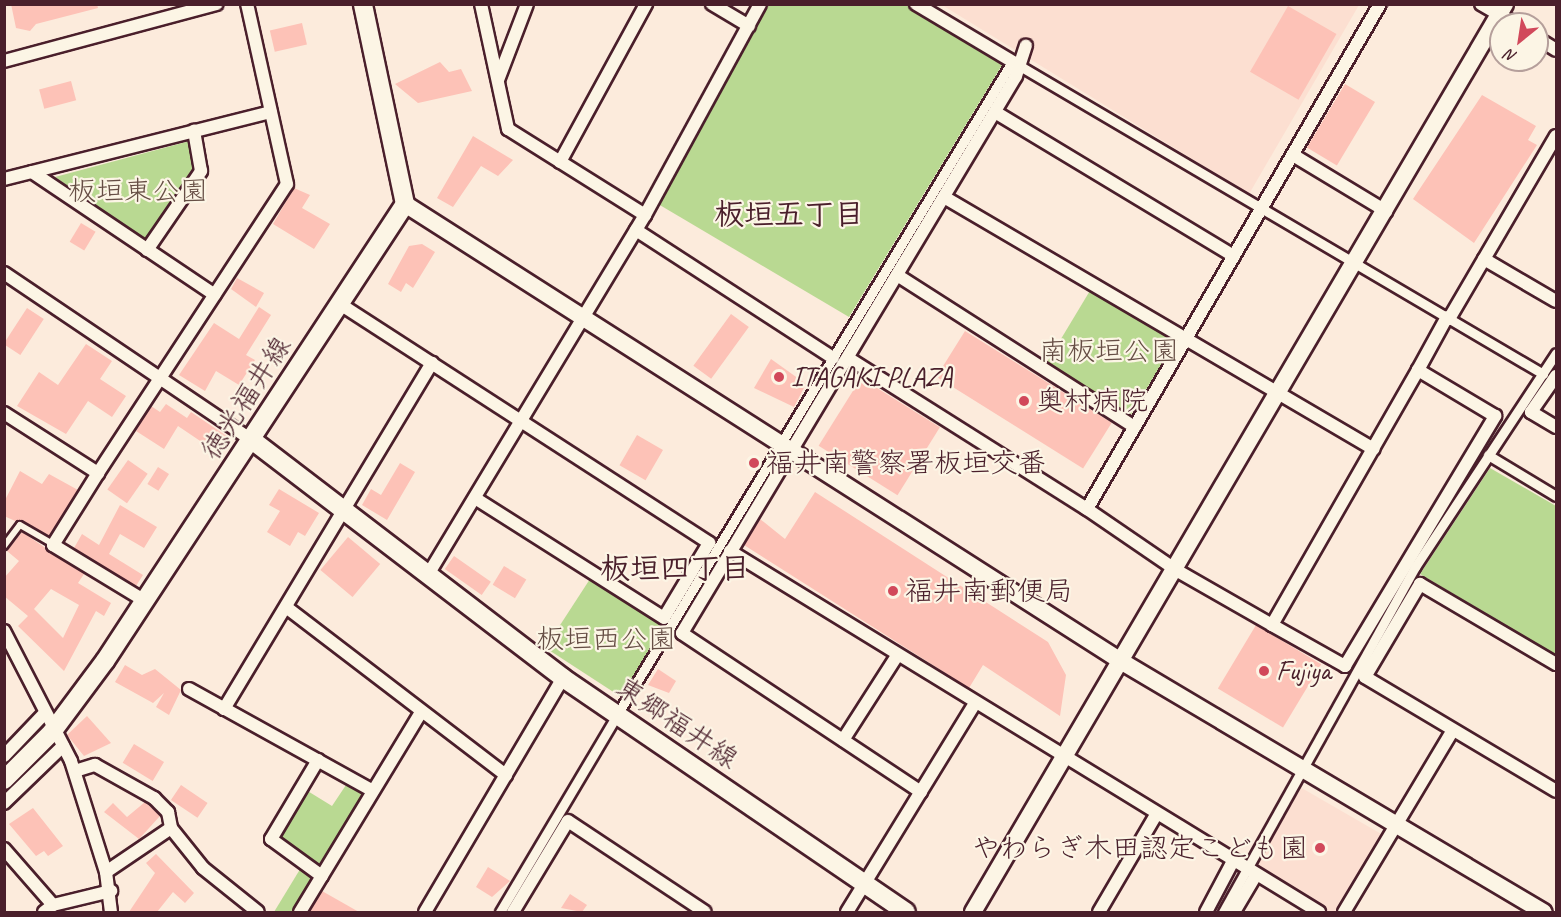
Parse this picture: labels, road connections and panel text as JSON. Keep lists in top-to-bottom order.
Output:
{
  "streets": {
    "main road": ["徳光福井線", "東郷福井線"]
  },
  "crossings": [
    ["徳光福井線", "東郷福井線"]
  ],
  "districts": ["板垣五丁目", "板垣四丁目"],
  "parks": ["板垣東公園", "南板垣公園", "板垣西公園"],
  "places": [
    "ITAGAKI PLAZA",
    "奥村病院",
    "福井南警察署板垣交番",
    "福井南郵便局",
    "Fujiya",
    "やわらぎ木田認定こども園"
  ],
  "north": "bottom left"
}
